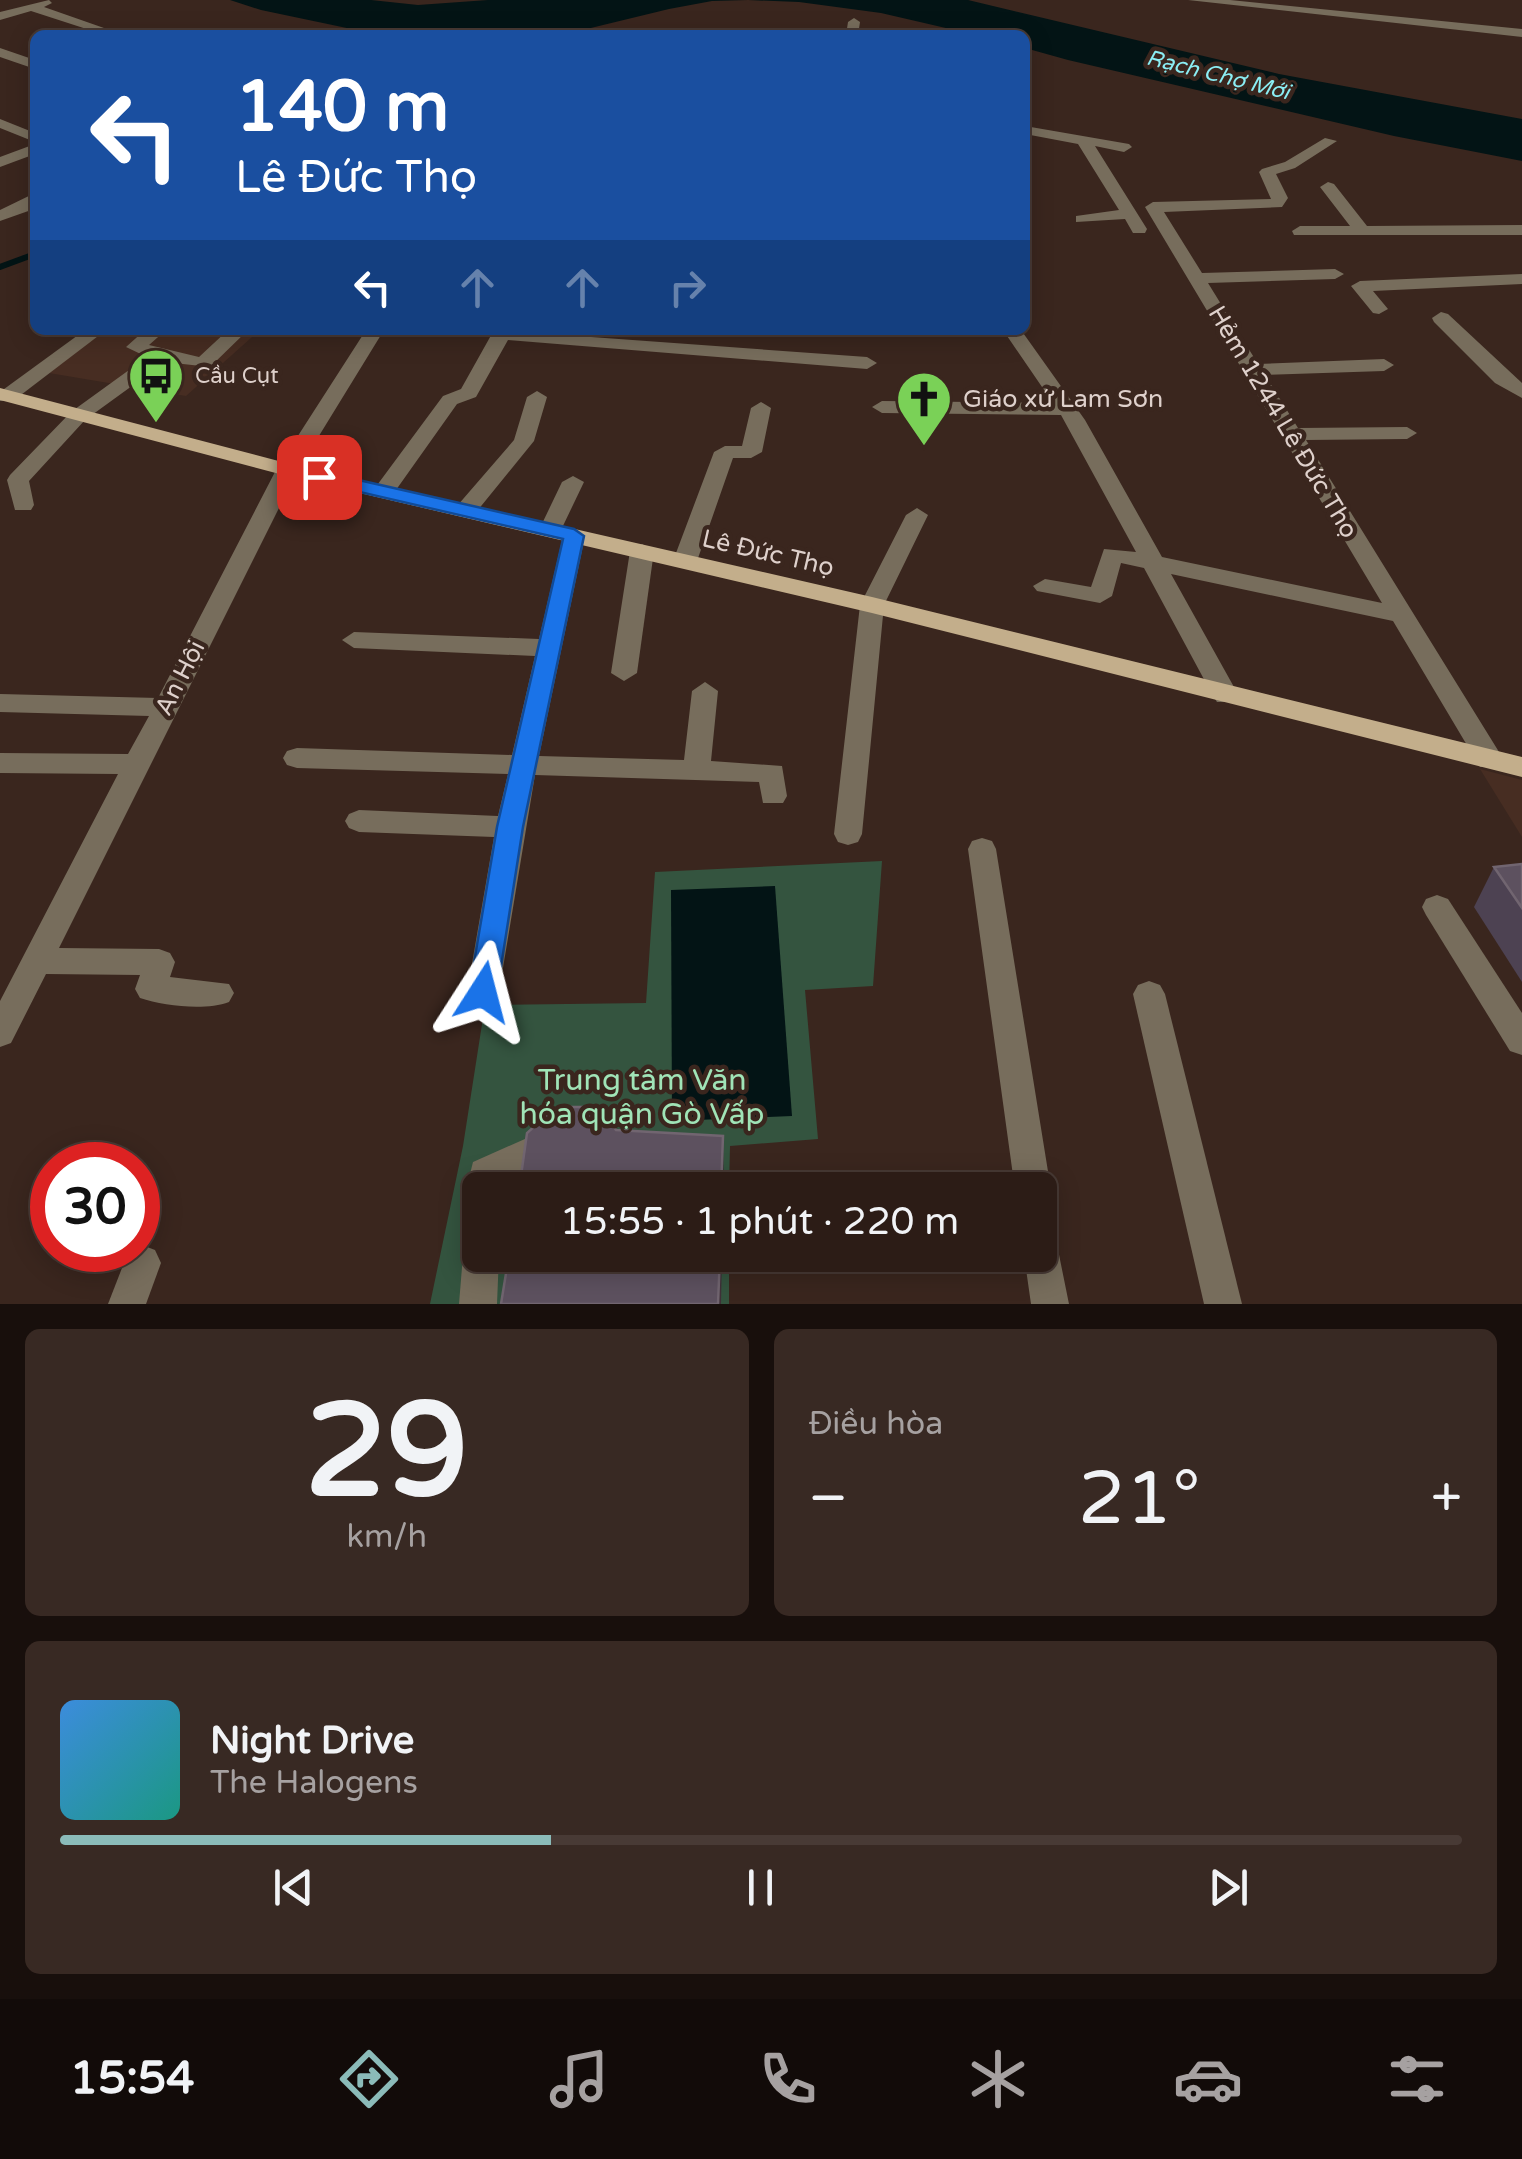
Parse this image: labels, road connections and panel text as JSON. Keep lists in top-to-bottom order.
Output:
{
  "streets": {
    "main road": ["Lê Đức Thọ"],
    "street": ["Hẻm 1244 Lê Đức Thọ", "An Hội"]
  },
  "crossings": [
    ["Hẻm 1244 Lê Đức Thọ", "Lê Đức Thọ"],
    ["Lê Đức Thọ", "An Hội"]
  ],
  "water": ["Rạch Chợ Mới"],
  "parks": ["Trung tâm Văn hóa quận Gò Vấp"],
  "places": {
    "bus stop": ["Cầu Cụt"],
    "church": ["Giáo xứ Lam Sơn"]
  },
  "page": {
    "turn": ["140 m", "Lê Đức Thọ"],
    "limit": "30",
    "trip": "15:55 · 1 phút · 220 m",
    "tile": [
      ["29", "km/h"],
      "Điều hòa"
    ],
    "heat": ["−", "21°", "+"],
    "song": ["Night Drive", "The Halogens"],
    "tabs": "15:54"
  }
}
